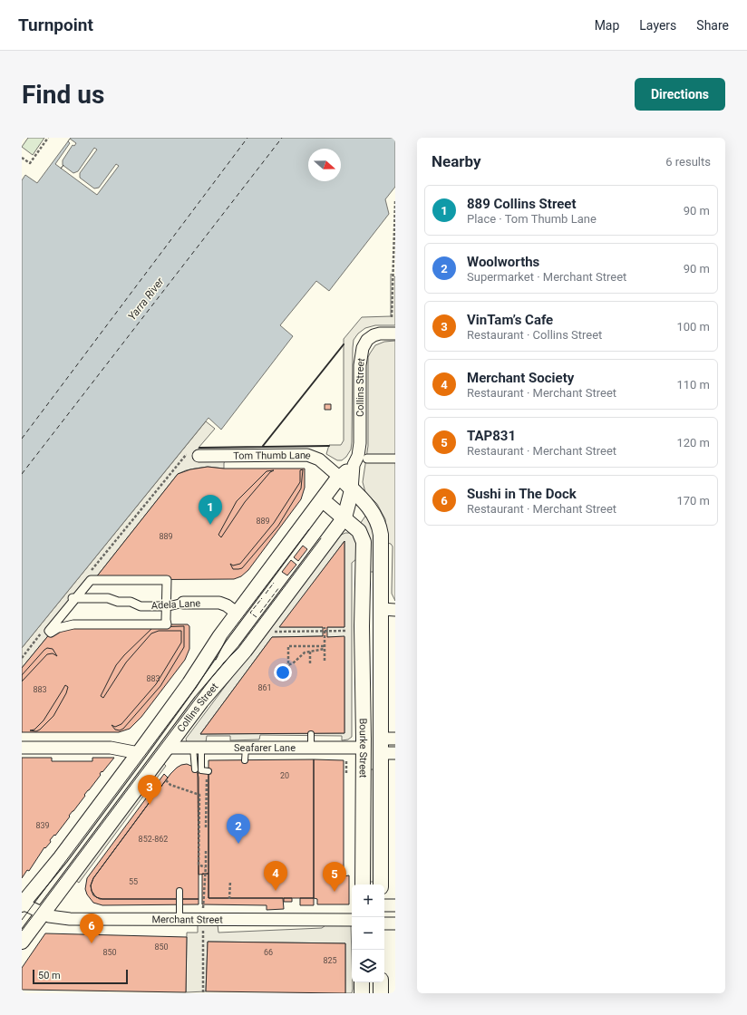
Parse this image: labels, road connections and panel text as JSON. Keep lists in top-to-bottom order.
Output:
{
  "streets": {
    "street": [
      "Collins Street",
      "Tom Thumb Lane",
      "Adela Lane",
      "Seafarer Lane",
      "Bourke Street",
      "Merchant Street"
    ]
  },
  "crossings": [
    ["Collins Street", "Tom Thumb Lane"],
    ["Collins Street", "Adela Lane"],
    ["Collins Street", "Seafarer Lane"],
    ["Collins Street", "Bourke Street"],
    ["Collins Street", "Merchant Street"],
    ["Tom Thumb Lane", "Bourke Street"],
    ["Seafarer Lane", "Bourke Street"]
  ],
  "water": ["Yarra River"],
  "house_numbers": [
    "889",
    "889",
    "883",
    "861",
    "883",
    "20",
    "839",
    "852-862",
    "55",
    "850",
    "850",
    "66",
    "825"
  ],
  "scale_bar": "50 m",
  "north": "right",
  "page": {
    "header": "Turnpoint",
    "nav": ["Map", "Layers", "Share"],
    "buttons": "Directions",
    "title": "Find us",
    "heading": ["Nearby", "6 results"],
    "list": [
      {
        "mark": "1",
        "name": "889 Collins Street",
        "note": "Place · Tom Thumb Lane",
        "value": "90 m"
      },
      {
        "mark": "2",
        "name": "Woolworths",
        "note": "Supermarket · Merchant Street",
        "value": "90 m"
      },
      {
        "mark": "3",
        "name": "VinTam’s Cafe",
        "note": "Restaurant · Collins Street",
        "value": "100 m"
      },
      {
        "mark": "4",
        "name": "Merchant Society",
        "note": "Restaurant · Merchant Street",
        "value": "110 m"
      },
      {
        "mark": "5",
        "name": "TAP831",
        "note": "Restaurant · Merchant Street",
        "value": "120 m"
      },
      {
        "mark": "6",
        "name": "Sushi in The Dock",
        "note": "Restaurant · Merchant Street",
        "value": "170 m"
      }
    ],
    "pins": [
      "1",
      "3",
      "2",
      "4",
      "5",
      "6"
    ],
    "map_buttons": ["+", "−"],
    "scale": "50 m"
  }
}
